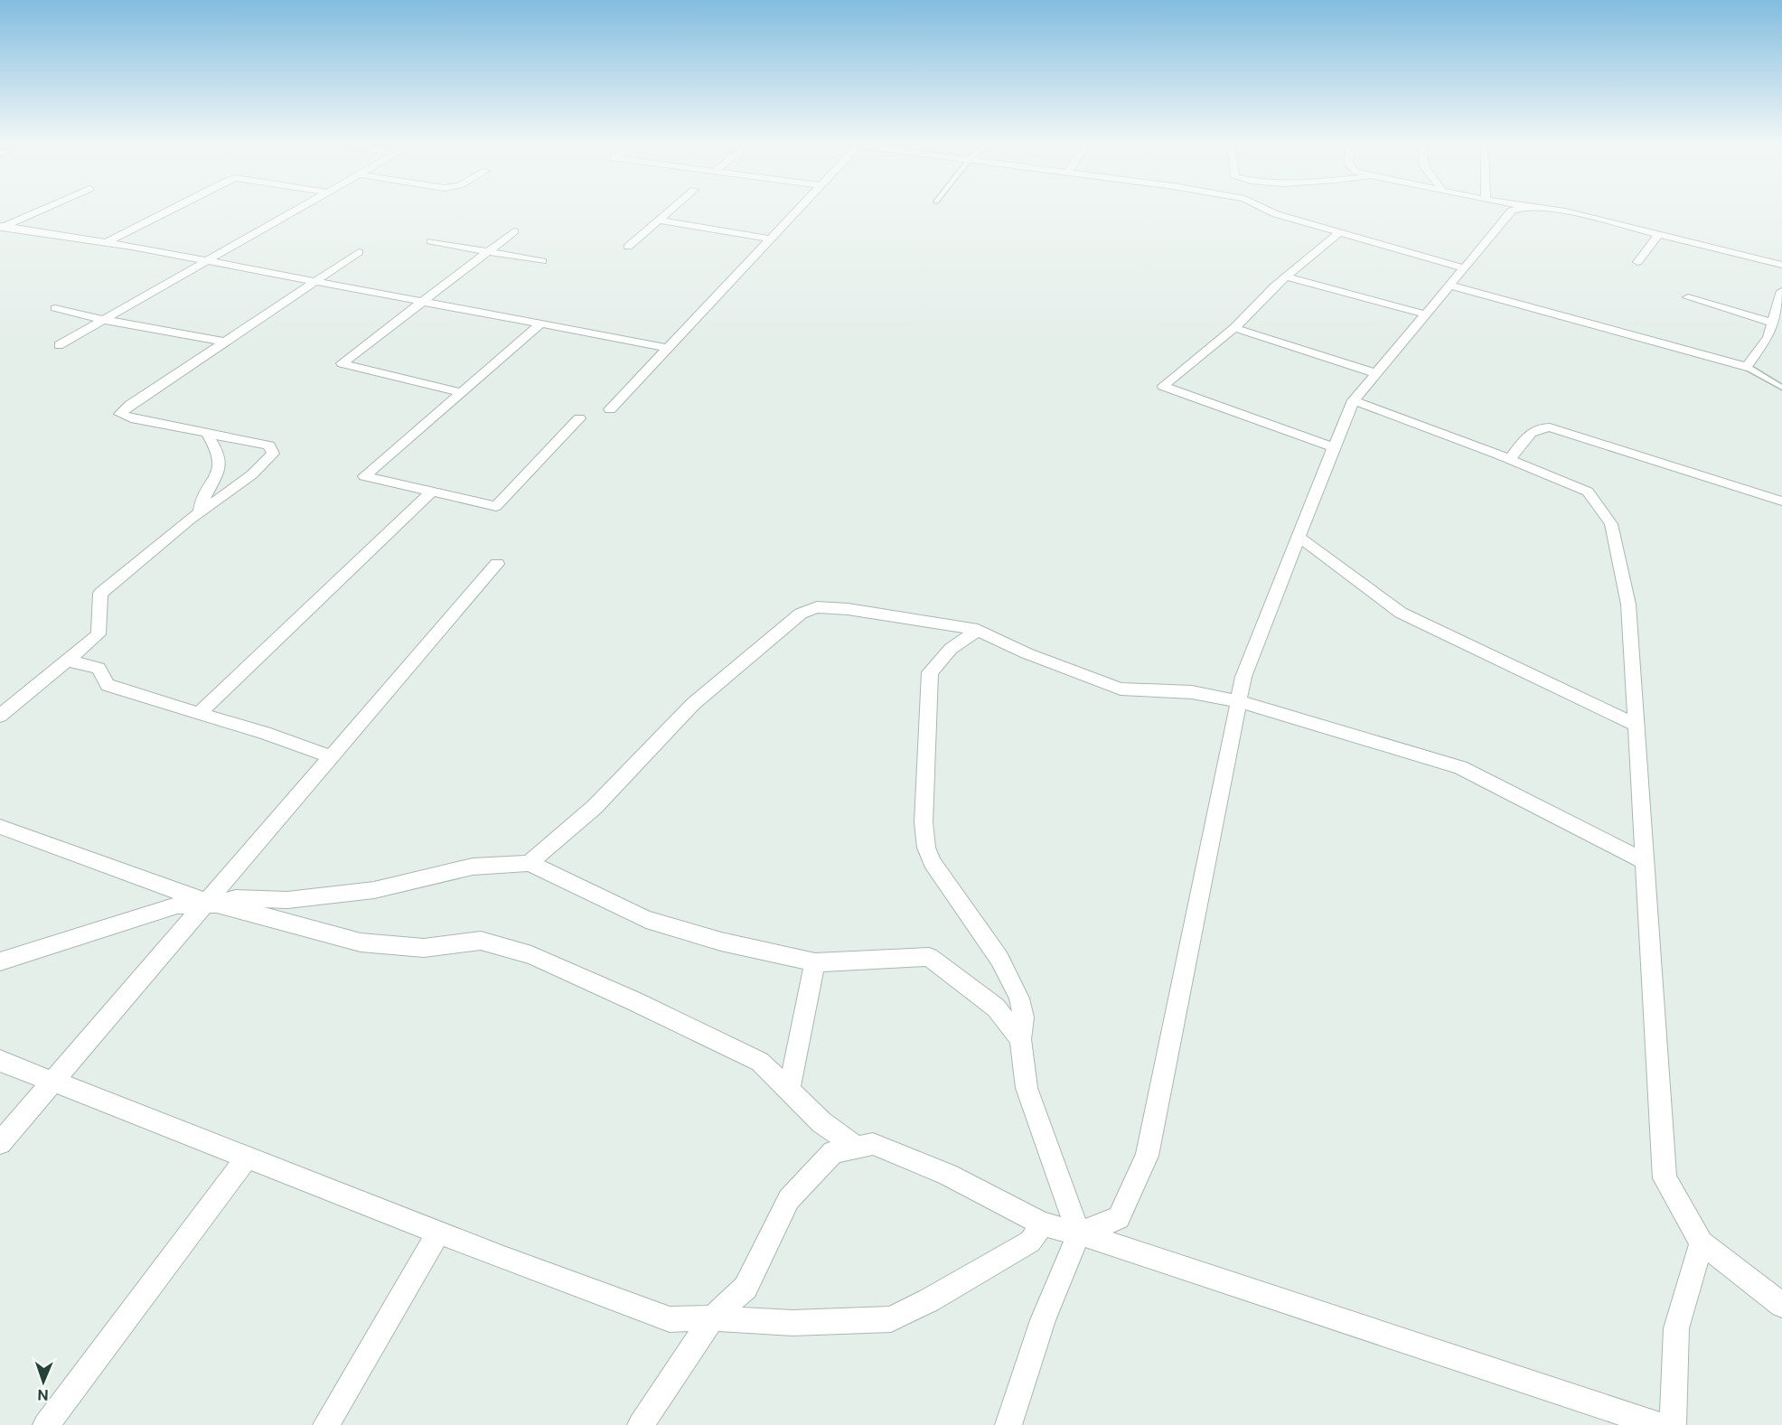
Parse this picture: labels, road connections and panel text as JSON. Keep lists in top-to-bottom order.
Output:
{
  "north": "bottom"
}
